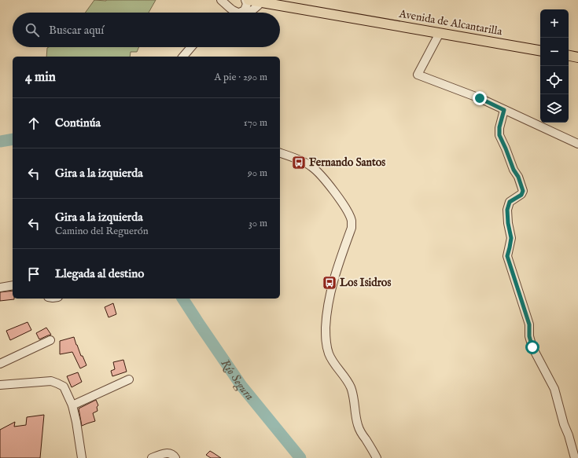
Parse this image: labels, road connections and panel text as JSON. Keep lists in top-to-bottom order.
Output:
{
  "streets": {
    "main road": ["Avenida de Alcantarilla"]
  },
  "water": ["Río Segura"],
  "places": {
    "bus stop": ["Fernando Santos", "Los Isidros"]
  },
  "page": {
    "map_buttons": ["+", "−"],
    "search": "Buscar aquí",
    "heading": ["4 min", "A pie · 290 m"],
    "list": [
      ["Continúa", "170 m"],
      ["Gira a la izquierda", "90 m"],
      ["Gira a la izquierda", "Camino del Reguerón", "30 m"],
      "Llegada al destino"
    ]
  }
}
